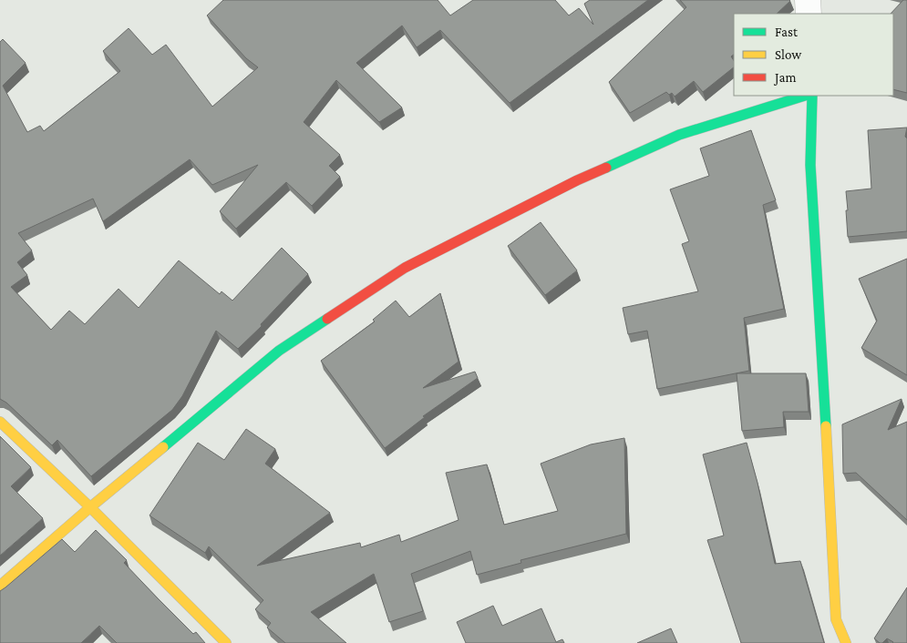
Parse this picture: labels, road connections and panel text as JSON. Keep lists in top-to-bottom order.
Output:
{
  "legend": ["Fast", "Slow", "Jam"]
}
